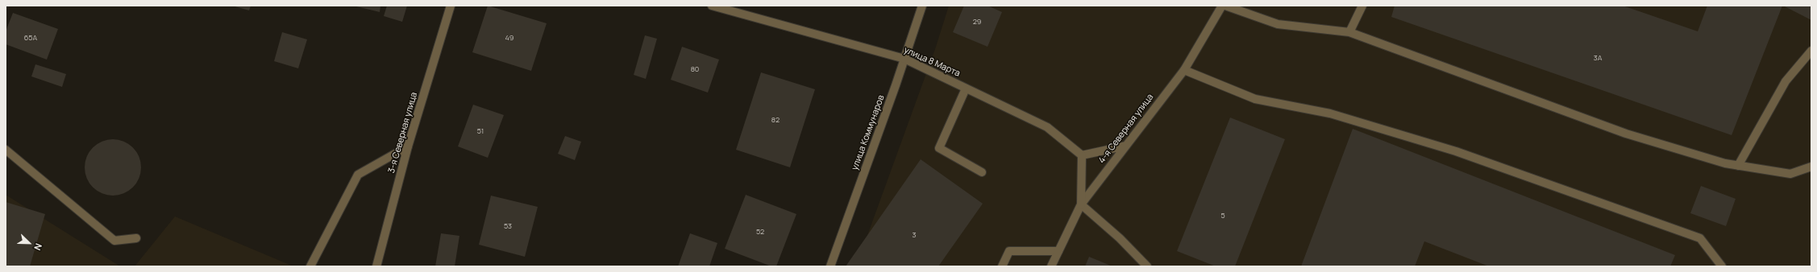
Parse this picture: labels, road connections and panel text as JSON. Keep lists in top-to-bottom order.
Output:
{
  "streets": {
    "street": [
      "улица 8 Марта",
      "4-я Северная улица",
      "3-я Северная улица",
      "улица Коммунаров"
    ]
  },
  "crossings": [
    ["улица 8 Марта", "улица Коммунаров"]
  ],
  "house_numbers": [
    "29",
    "65А",
    "49",
    "3А",
    "80",
    "82",
    "51",
    "5",
    "53",
    "52",
    "3"
  ],
  "north": "bottom right"
}
